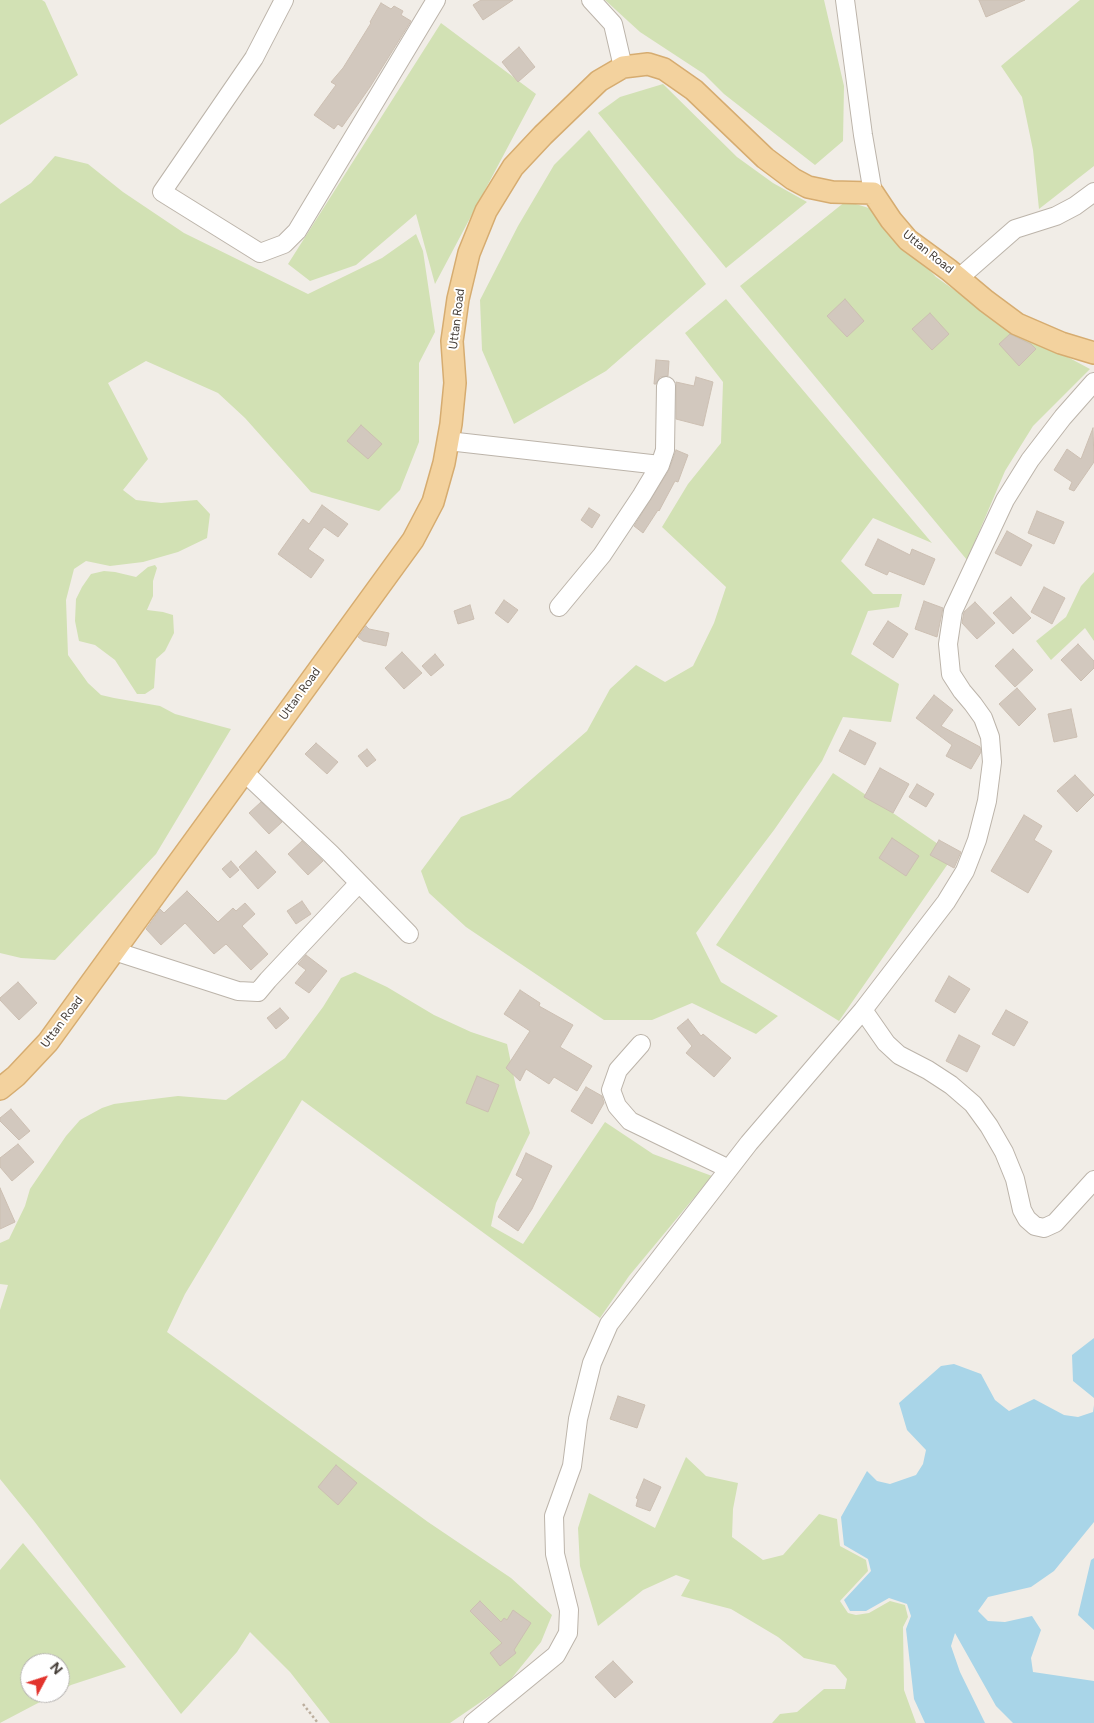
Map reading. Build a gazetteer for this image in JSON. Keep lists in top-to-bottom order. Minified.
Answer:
{"streets":{"main road":["Uttan Road"]},"north":"top right"}
